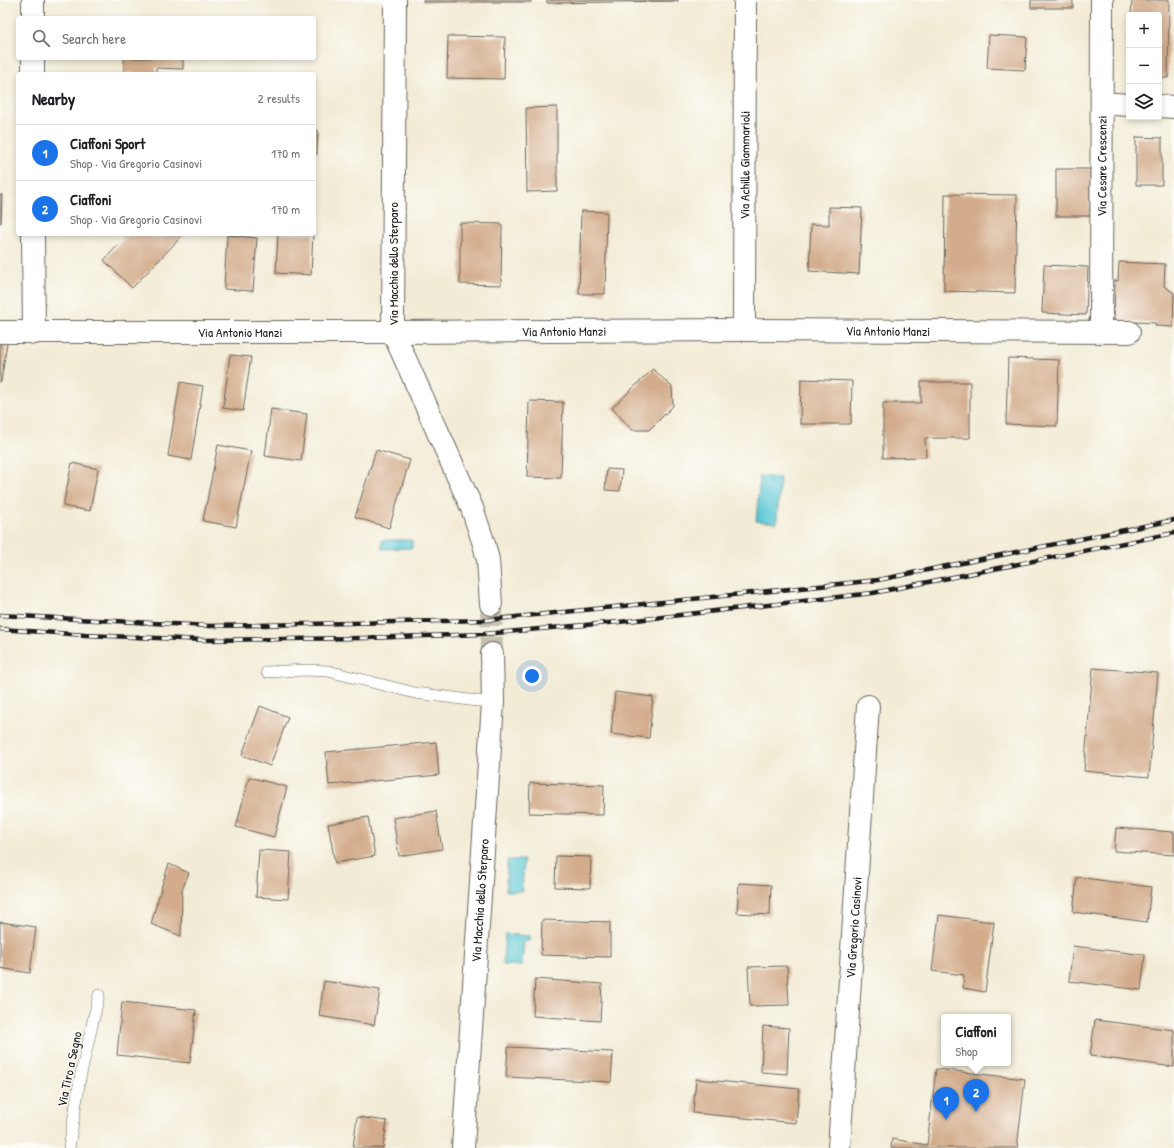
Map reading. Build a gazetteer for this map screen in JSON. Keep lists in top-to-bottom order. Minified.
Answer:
{"streets":{"street":["Via Achille Giammarioli","Via Cesare Crescenzi","Via Macchia dello Sterparo","Via Antonio Manzi","Via Gregorio Casinovi"],"lane":["Via Tiro a Segno"]},"crossings":[["Via Achille Giammarioli","Via Antonio Manzi"],["Via Cesare Crescenzi","Via Antonio Manzi"],["Via Macchia dello Sterparo","Via Antonio Manzi"]],"page":{"map_buttons":["+","−"],"search":"Search here","heading":["Nearby","2 results"],"list":[{"mark":"1","name":"Ciaffoni Sport","note":"Shop · Via Gregorio Casinovi","value":"170 m"},{"mark":"2","name":"Ciaffoni","note":"Shop · Via Gregorio Casinovi","value":"170 m"}],"popup":["Ciaffoni","Shop"],"pins":["2","1"]}}
